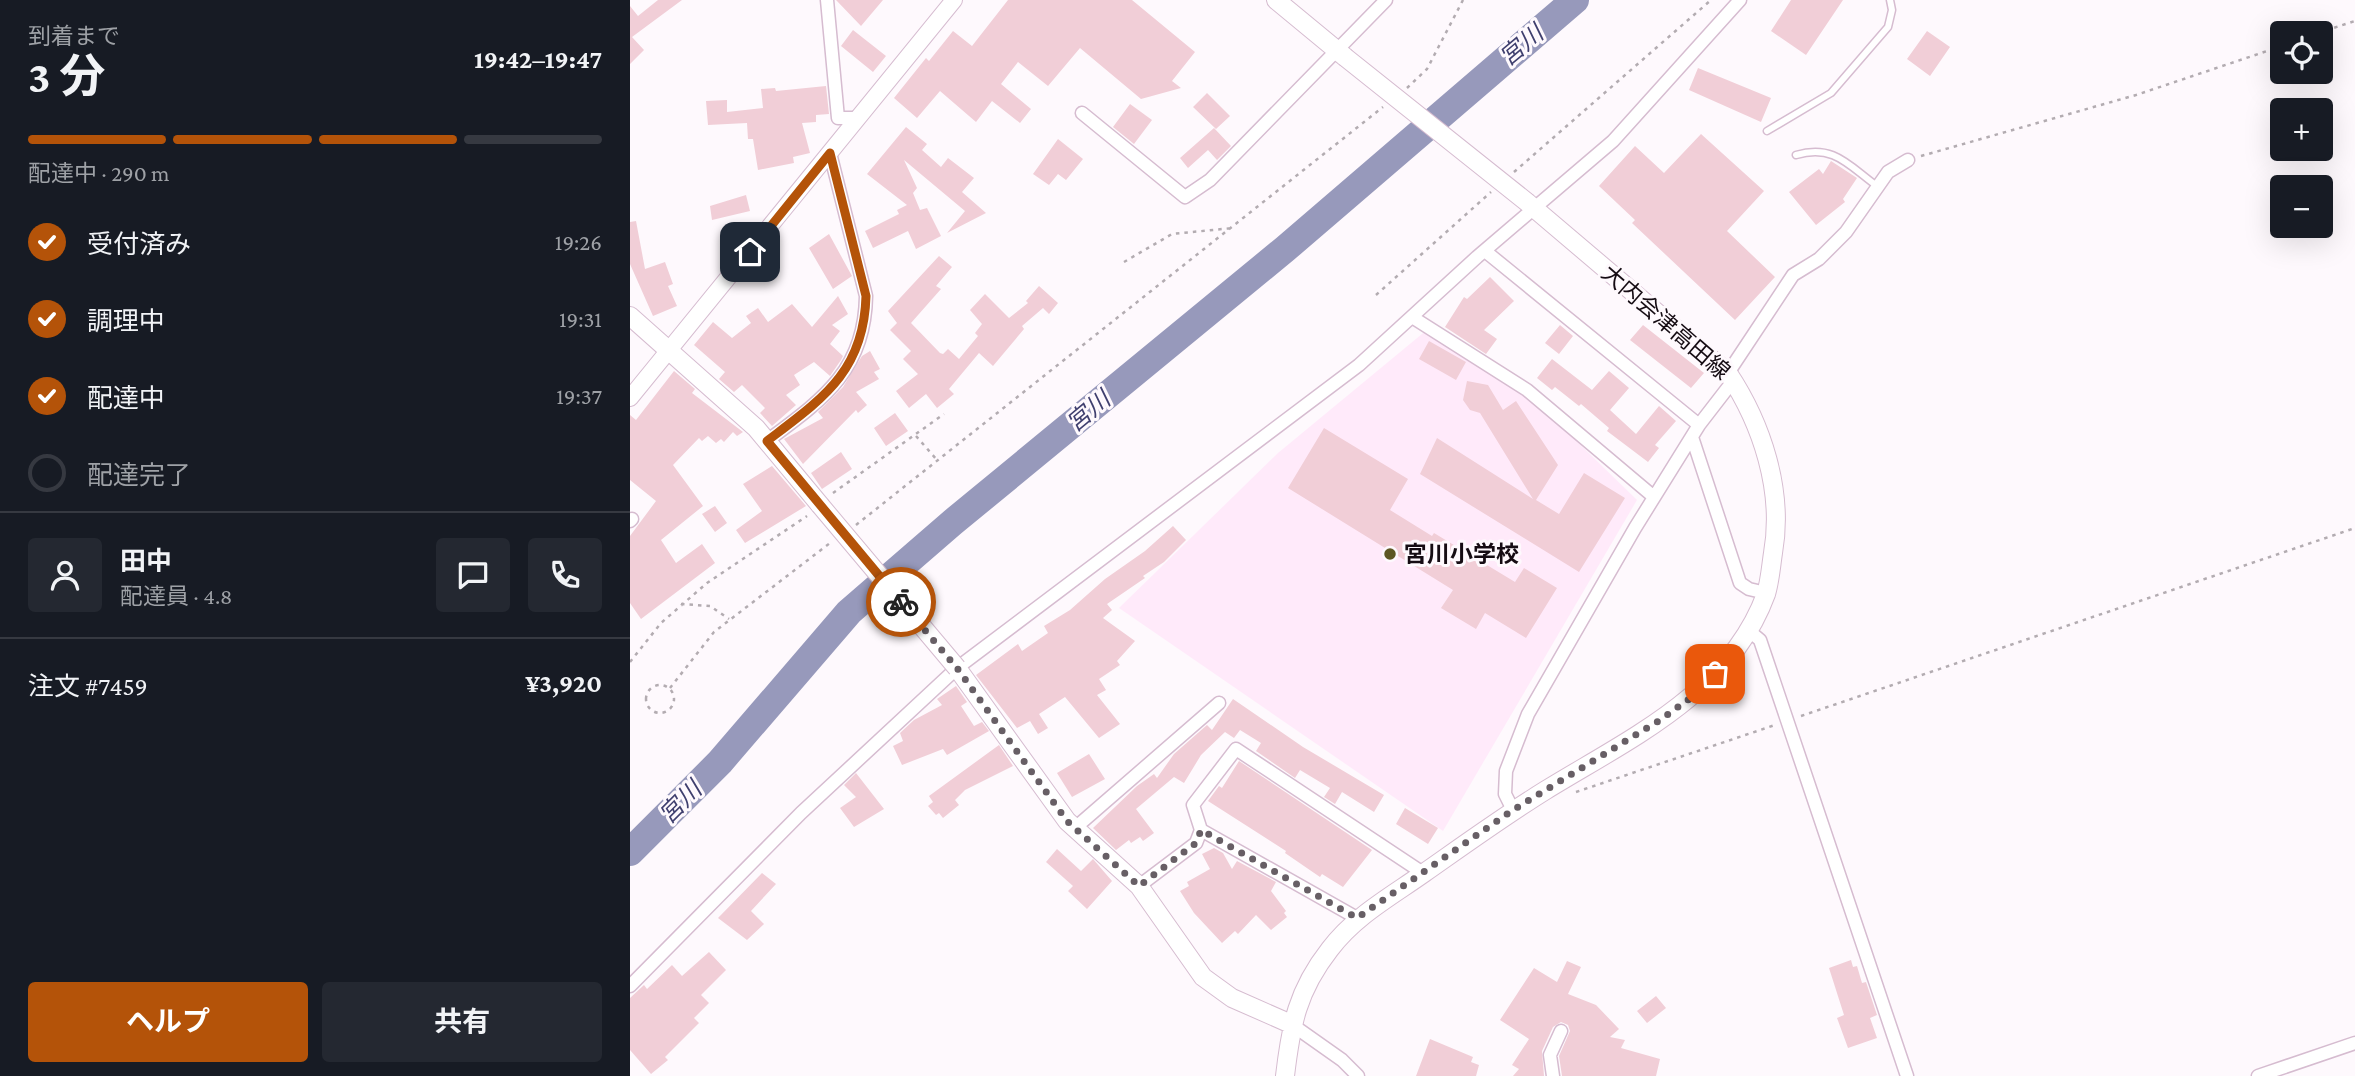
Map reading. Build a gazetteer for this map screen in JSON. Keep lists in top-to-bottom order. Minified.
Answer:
{"streets":{"main road":["大内会津高田線"]},"water":["宮川"],"places":["宮川小学校"],"page":{"heading":["3 分","到着まで","19:42–19:47"],"panel":["田中","配達員 · 4.8","注文 #7459","¥3,920"],"map_buttons":["+","−"],"bar":"配達中 · 290 m","list":[["受付済み","19:26"],["調理中","19:31"],["配達中","19:37"],"配達完了"],"buttons":["ヘルプ","共有"]}}
